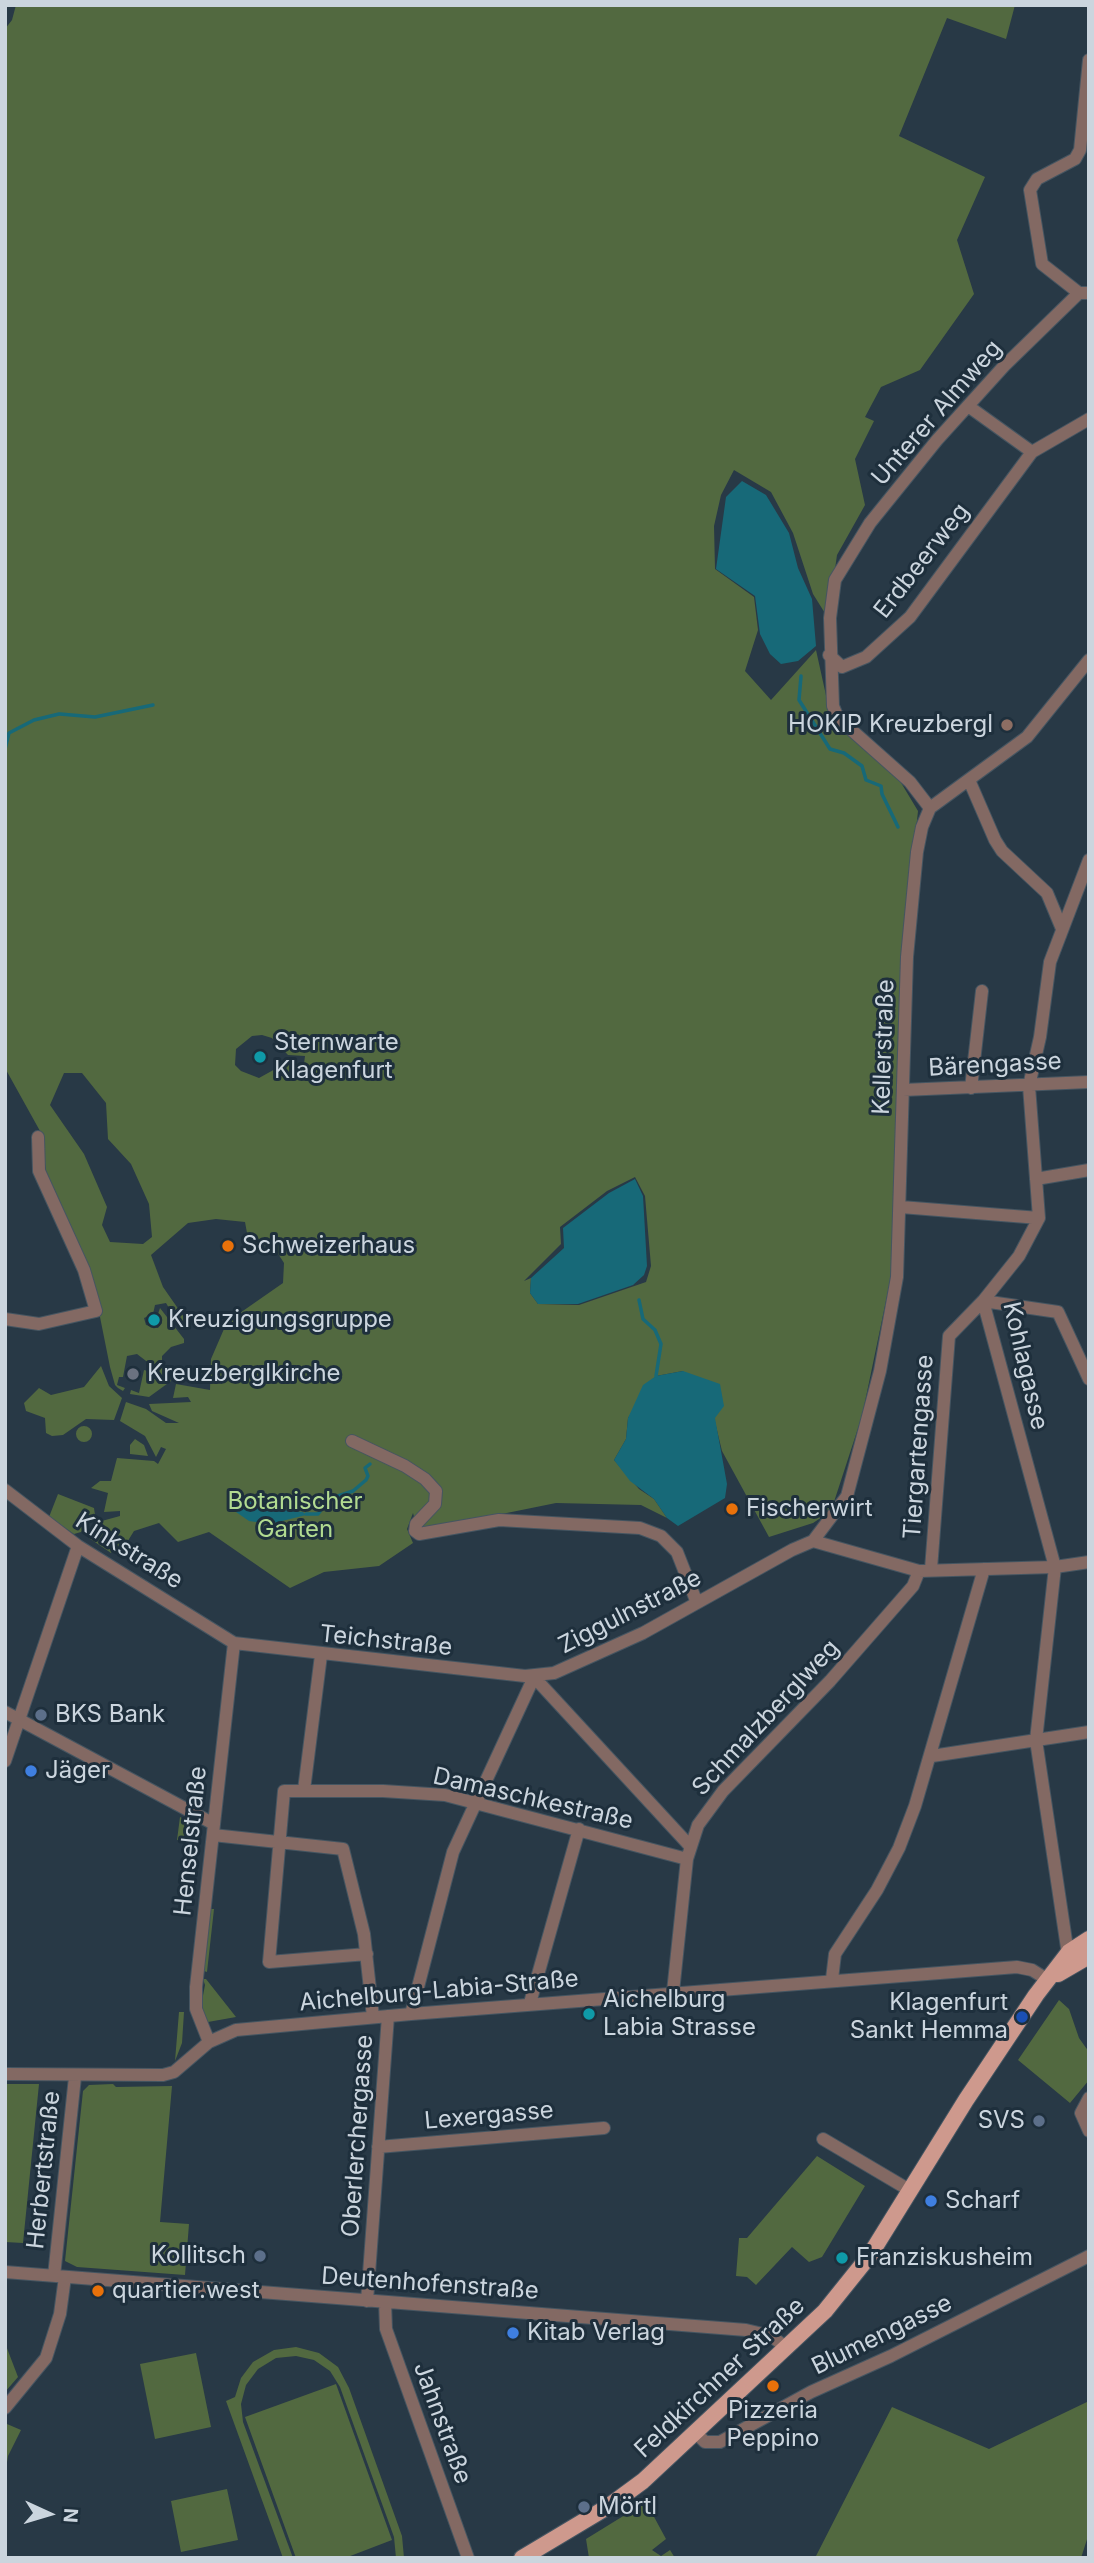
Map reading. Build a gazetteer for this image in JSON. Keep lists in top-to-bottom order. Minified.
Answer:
{"streets":{"main road":["Feldkirchner Straße"],"street":["Unterer Almweg","Erdbeerweg","Kellerstraße","Bärengasse","Kohlagasse","Tiergartengasse","Kinkstraße","Ziggulnstraße","Teichstraße","Schmalzberglweg","Damaschkestraße","Henselstraße","Aichelburg-Labia-Straße","Lexergasse","Oberlerchergasse","Herbertstraße","Deutenhofenstraße","Blumengasse","Jahnstraße"]},"crossings":[["Unterer Almweg","Erdbeerweg"],["Kellerstraße","Bärengasse"],["Kellerstraße","Ziggulnstraße"],["Kohlagasse","Tiergartengasse"],["Tiergartengasse","Schmalzberglweg"],["Kinkstraße","Teichstraße"],["Kinkstraße","Henselstraße"],["Ziggulnstraße","Teichstraße"],["Ziggulnstraße","Damaschkestraße"],["Ziggulnstraße","Aichelburg-Labia-Straße"],["Teichstraße","Henselstraße"],["Schmalzberglweg","Damaschkestraße"],["Schmalzberglweg","Aichelburg-Labia-Straße"],["Henselstraße","Aichelburg-Labia-Straße"],["Aichelburg-Labia-Straße","Oberlerchergasse"],["Aichelburg-Labia-Straße","Feldkirchner Straße"],["Lexergasse","Oberlerchergasse"],["Oberlerchergasse","Deutenhofenstraße"],["Herbertstraße","Deutenhofenstraße"],["Deutenhofenstraße","Feldkirchner Straße"],["Deutenhofenstraße","Jahnstraße"],["Blumengasse","Feldkirchner Straße"]],"parks":["Botanischer Garten"],"places":["HOKIP Kreuzbergl","Sternwarte Klagenfurt","Schweizerhaus","Kreuzigungsgruppe","Kreuzberglkirche","Fischerwirt","BKS Bank","Jäger","Aichelburg Labia Strasse","Klagenfurt Sankt Hemma","SVS","Scharf","Kollitsch","Franziskusheim","quartier.west","Kitab Verlag","Pizzeria Peppino","Mörtl"],"north":"right"}
